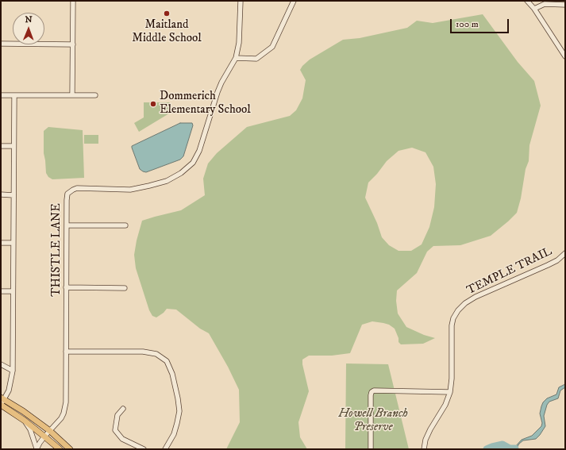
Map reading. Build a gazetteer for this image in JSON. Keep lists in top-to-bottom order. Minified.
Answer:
{"streets":{"street":["THISTLE LANE","TEMPLE TRAIL"]},"parks":["Howell Branch Preserve"],"places":["Maitland Middle School","Dommerich Elementary School"],"scale_bar":"100 m","north":"top"}
